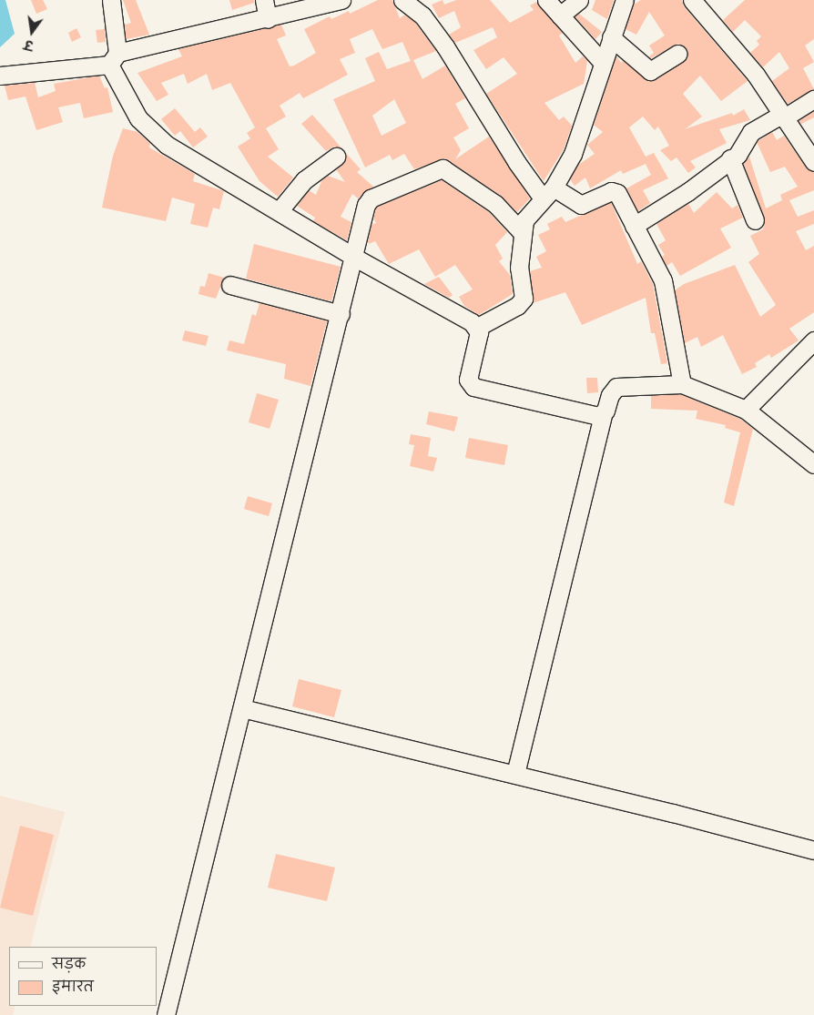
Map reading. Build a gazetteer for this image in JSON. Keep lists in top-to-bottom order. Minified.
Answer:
{"legend":["सड़क","इमारत"],"north":"bottom"}
